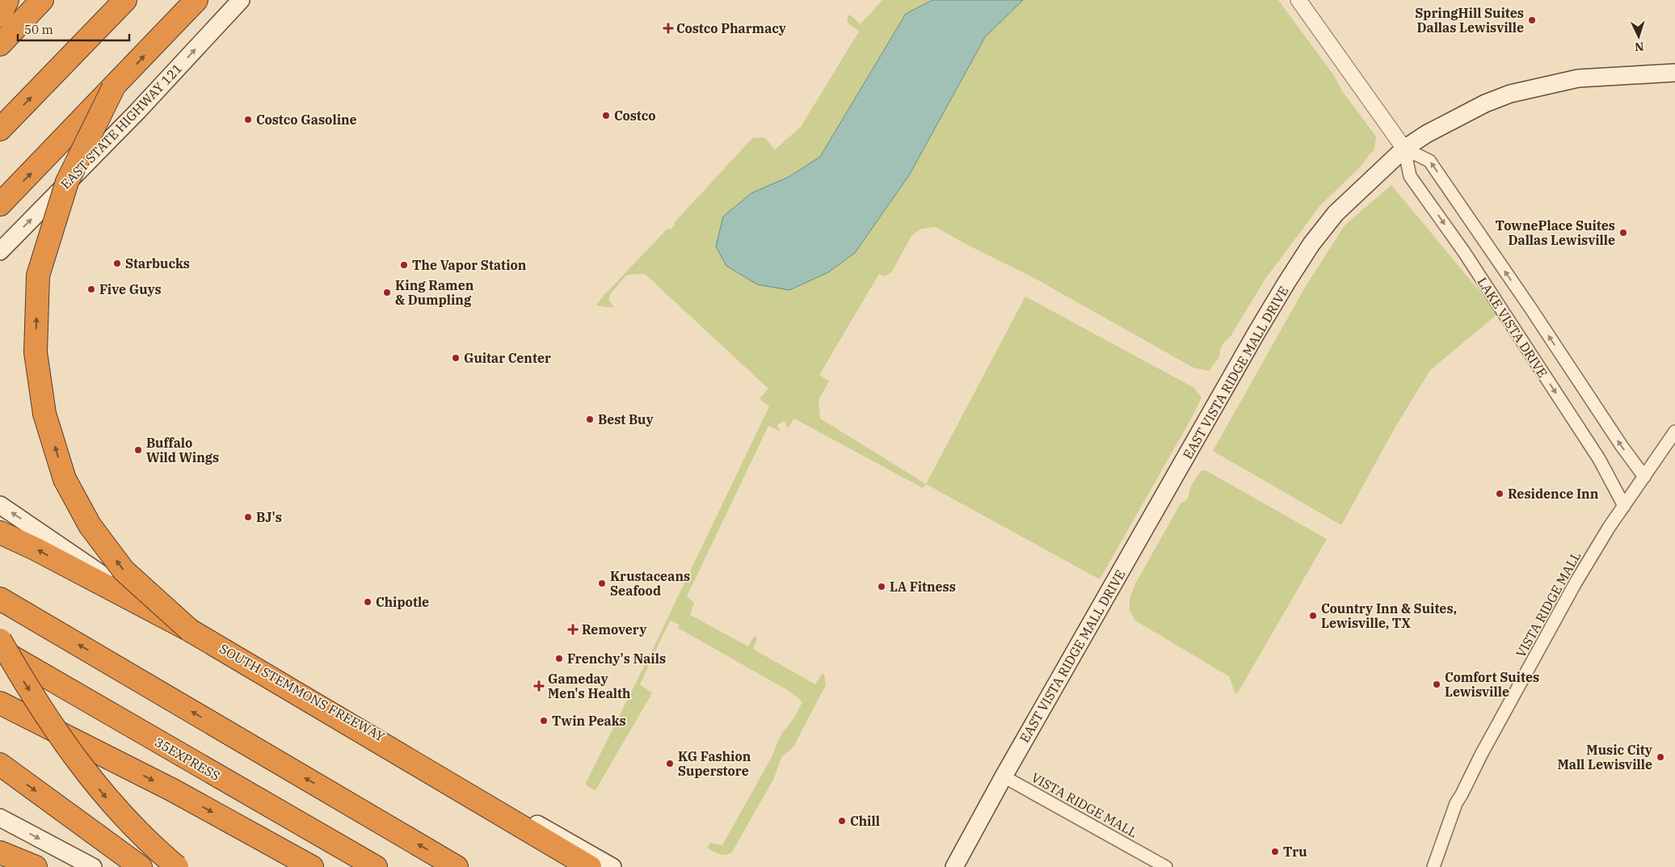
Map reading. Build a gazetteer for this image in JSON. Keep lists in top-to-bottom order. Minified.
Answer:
{"streets":{"highway":["35EXPRESS"],"main road":["EAST STATE HIGHWAY 121","EAST VISTA RIDGE MALL DRIVE","SOUTH STEMMONS FREEWAY"],"street":["LAKE VISTA DRIVE","VISTA RIDGE MALL"]},"crossings":[["LAKE VISTA DRIVE","EAST VISTA RIDGE MALL DRIVE"],["LAKE VISTA DRIVE","VISTA RIDGE MALL"],["EAST VISTA RIDGE MALL DRIVE","VISTA RIDGE MALL"]],"one_way":["EAST STATE HIGHWAY 121","SOUTH STEMMONS FREEWAY"],"places":{"other":["SpringHill Suites Dallas Lewisville","Costco","Costco Gasoline","TownePlace Suites Dallas Lewisville","Starbucks","The Vapor Station","Five Guys","King Ramen & Dumpling","Guitar Center","Best Buy","Buffalo Wild Wings","Residence Inn","BJ's","Krustaceans Seafood","LA Fitness","Chipotle","Country Inn & Suites, Lewisville, TX","Frenchy's Nails","Comfort Suites Lewisville","Twin Peaks","Music City Mall Lewisville","KG Fashion Superstore","Chill","Tru"],"health":["Costco Pharmacy","Removery","Gameday Men's Health"]},"scale_bar":"50 m","north":"bottom"}
